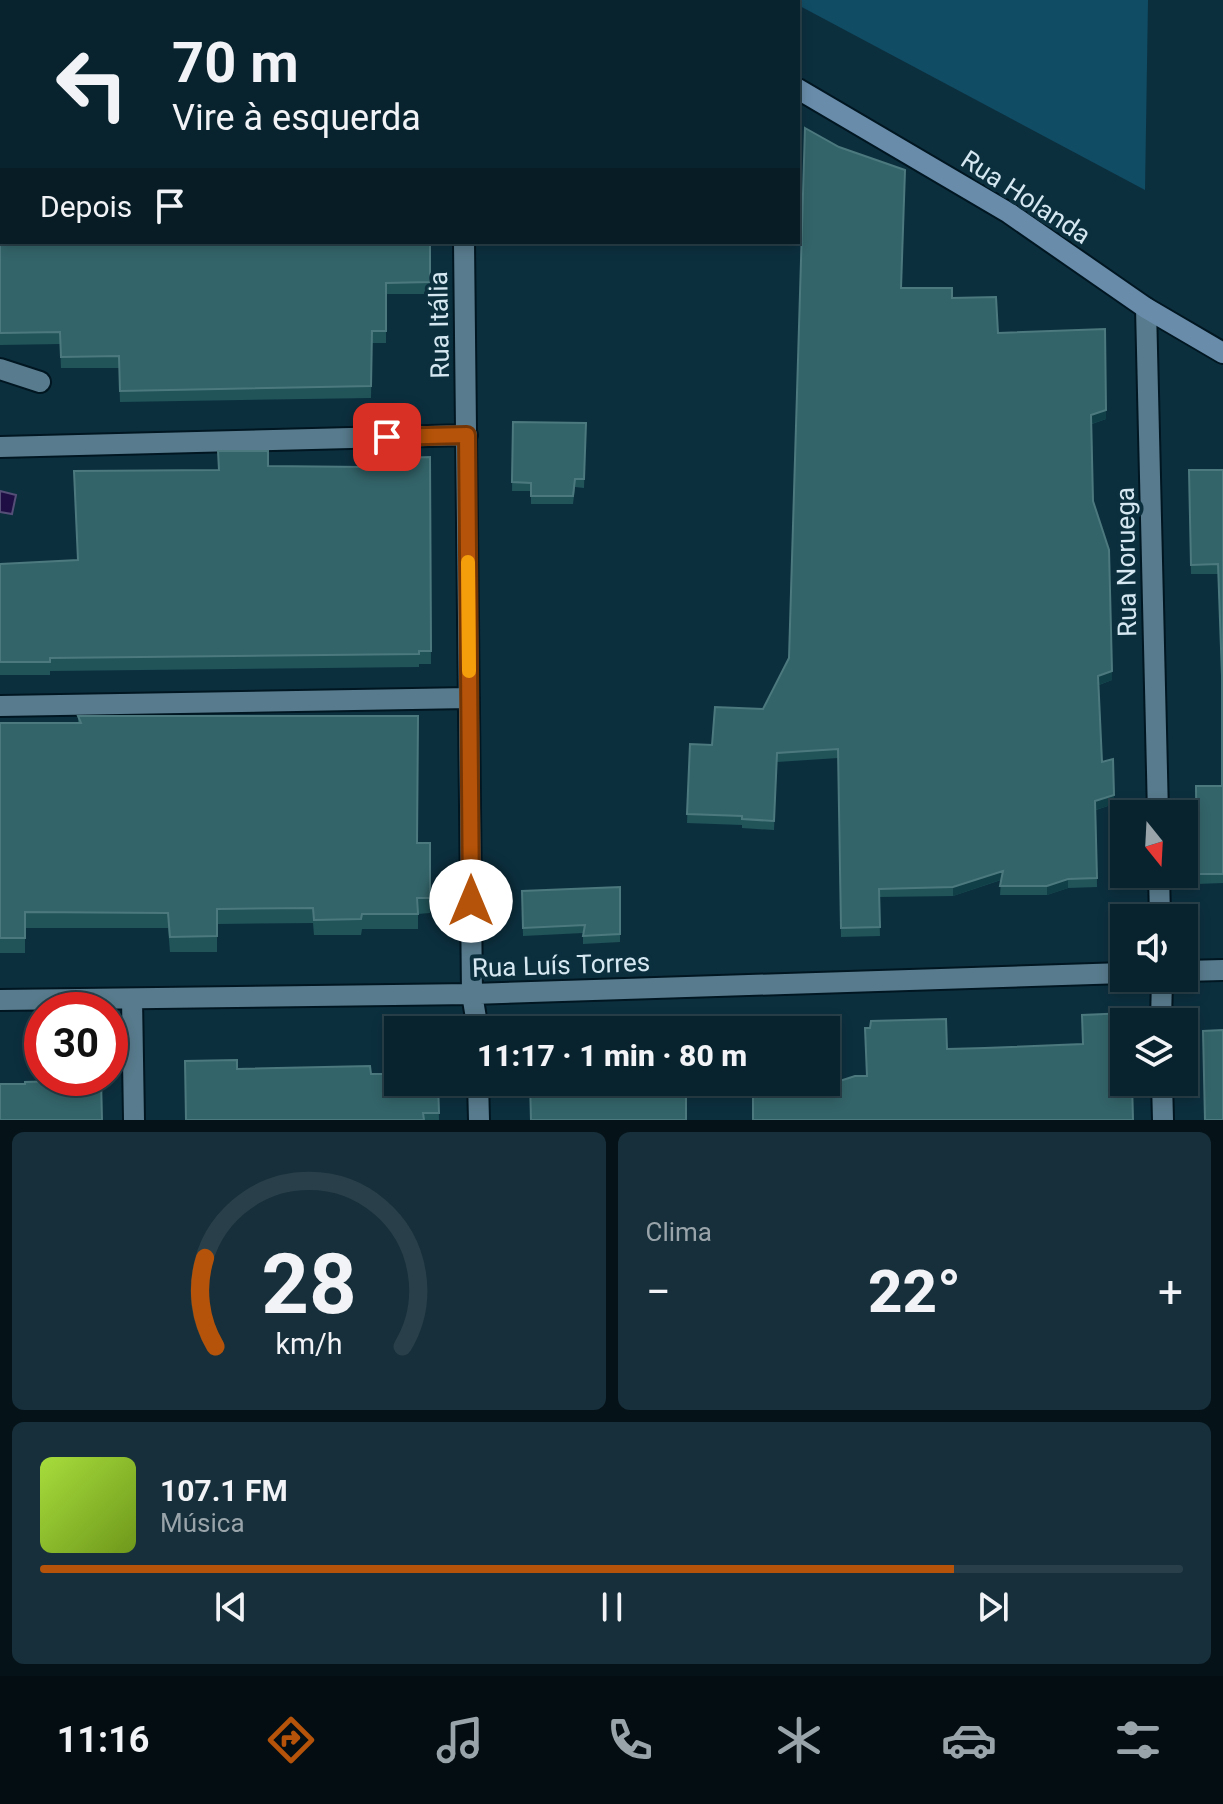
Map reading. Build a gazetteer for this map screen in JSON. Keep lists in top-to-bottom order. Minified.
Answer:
{"streets":{"street":["Rua Holanda","Rua Itália","Rua Noruega","Rua Luís Torres"]},"crossings":[["Rua Holanda","Rua Noruega"],["Rua Itália","Rua Luís Torres"]],"north":"bottom","page":{"turn":["70 m","Vire à esquerda"],"then":"Depois","limit":"30","trip":"11:17 · 1 min · 80 m","tile":"Clima","heat":["−","22°","+"],"song":["107.1 FM","Música"],"tabs":"11:16","gauge":["28","km/h"]}}
